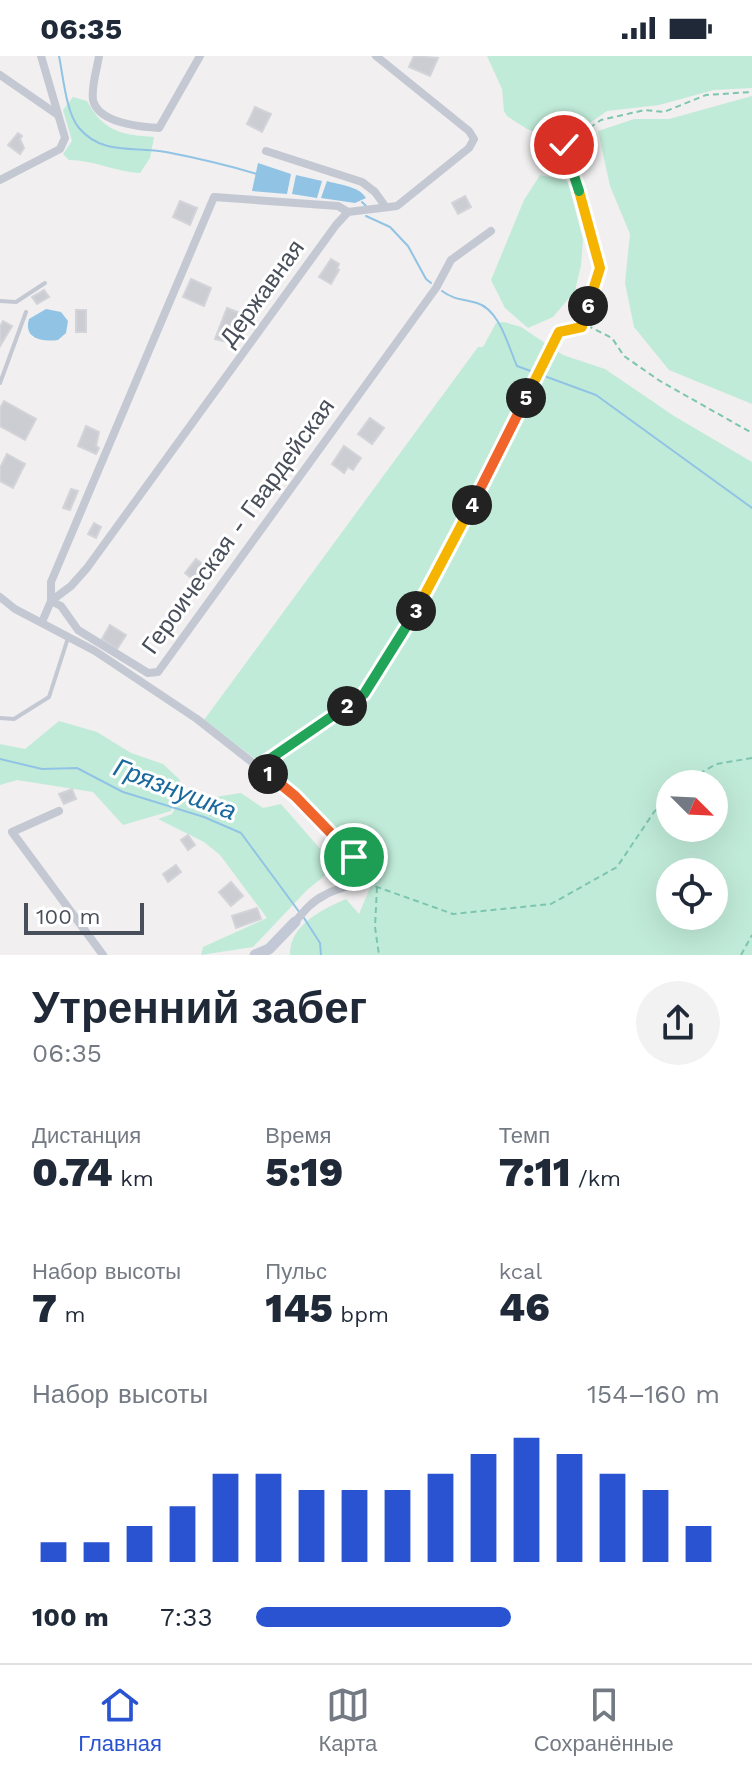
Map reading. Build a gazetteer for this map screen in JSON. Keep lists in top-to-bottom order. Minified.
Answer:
{"streets":{"street":["Державная","Героическая - Гвардейская"]},"crossings":[["Державная","Героическая - Гвардейская"]],"water":["Грязнушка"],"scale_bar":"100 m","north":"bottom right","page":{"status":"06:35","pins":["6","5","4","3","2","1"],"scale":"100 m","heading":["Утренний забег","06:35"],"stats":[["Дистанция","0.74 km"],["Время","5:19"],["Темп","7:11 /km"],["Набор высоты","7 m"],["Пульс","145 bpm"],["kcal","46"]],"chart":["Набор высоты","154–160 m"],"list":[{"name":"100 m","note":"7:33"}],"tabs":["Главная","Карта","Сохранённые"]}}
